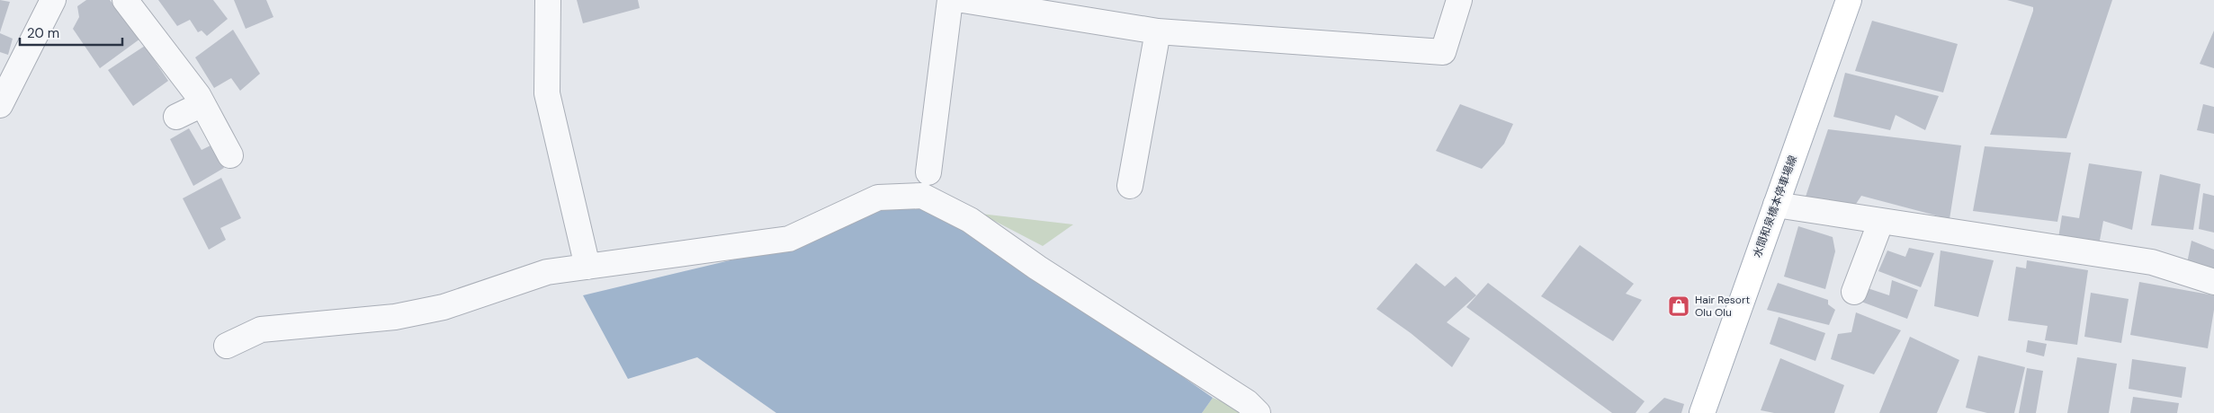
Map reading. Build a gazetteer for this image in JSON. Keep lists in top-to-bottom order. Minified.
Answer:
{"streets":{"main road":["水間和泉橋本停車場線"]},"places":{"shop":["Hair Resort Olu Olu"]},"scale_bar":"20 m"}
